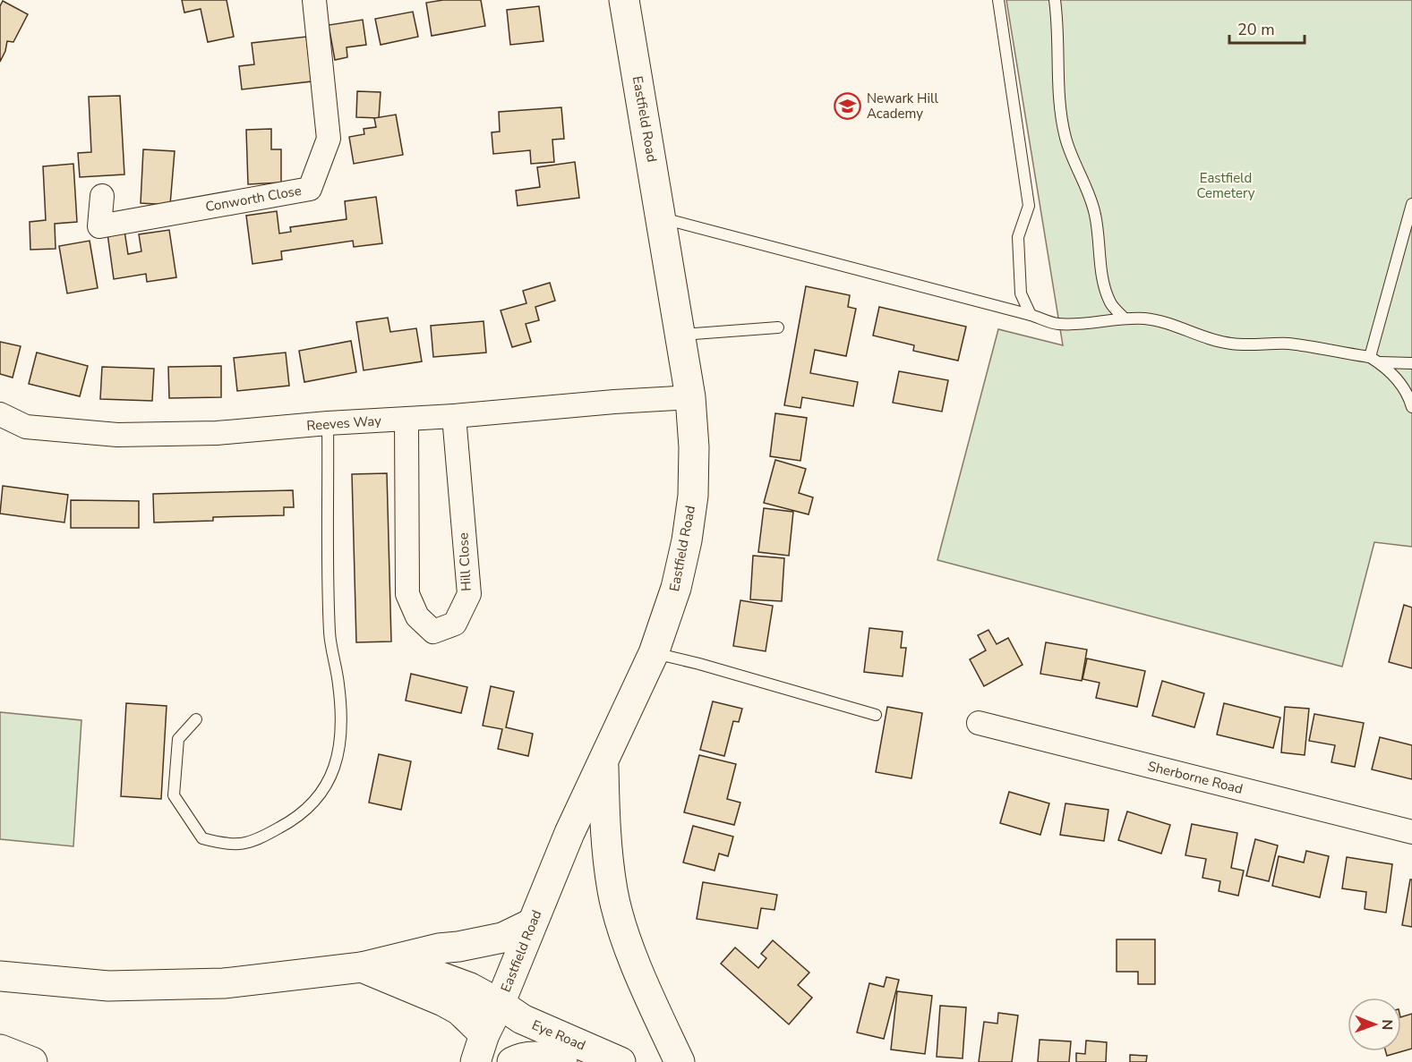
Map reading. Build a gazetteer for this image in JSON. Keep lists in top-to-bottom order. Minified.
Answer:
{"streets":{"main road":["Eastfield Road","Eye Road"],"street":["Conworth Close","Reeves Way","Hill Close","Sherborne Road"]},"crossings":[["Eastfield Road","Reeves Way"],["Eastfield Road","Eye Road"],["Reeves Way","Hill Close"]],"parks":["Eastfield Cemetery"],"places":{"school or university":["Newark Hill Academy"]},"scale_bar":"20 m","north":"right"}
